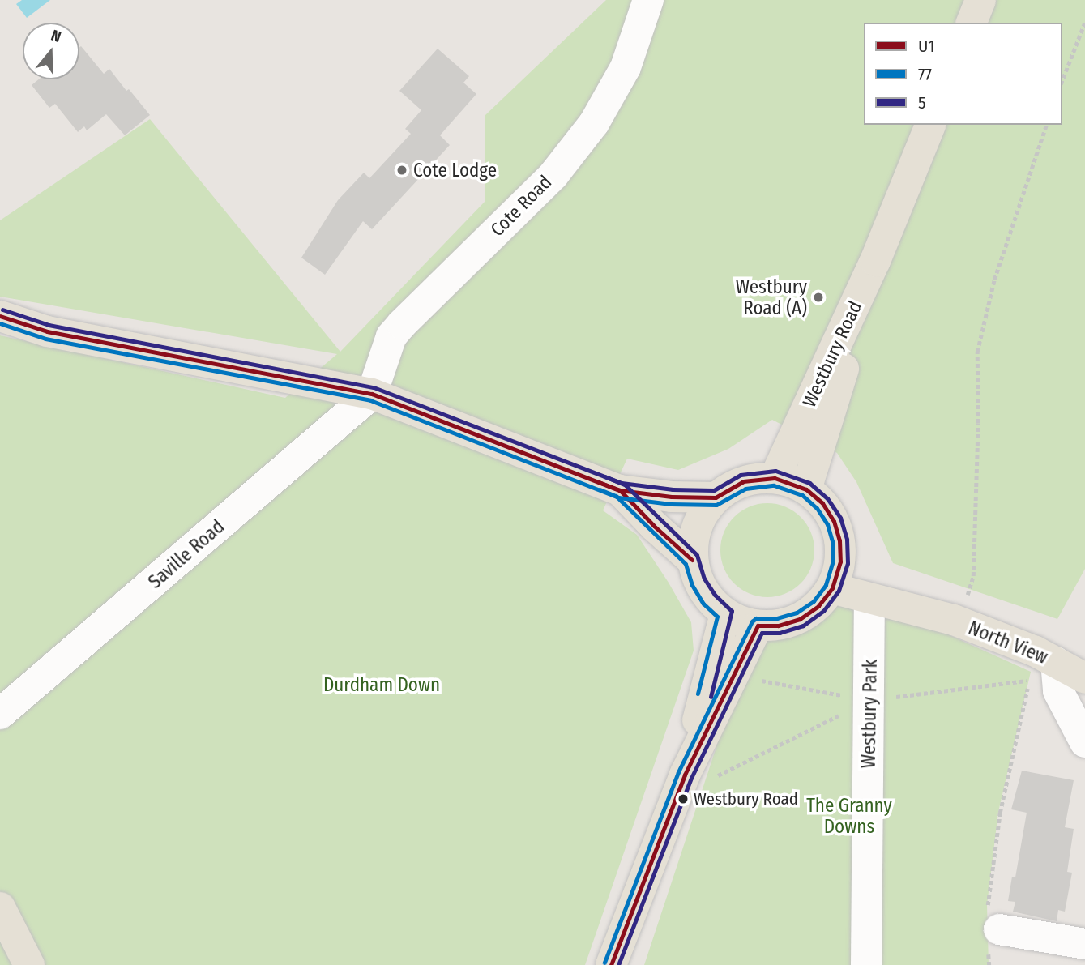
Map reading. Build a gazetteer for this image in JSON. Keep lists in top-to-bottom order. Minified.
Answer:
{"streets":{"main road":["Westbury Road","North View"],"street":["Cote Road","Saville Road","Westbury Park"]},"crossings":[["Cote Road","Saville Road"],["Westbury Road","North View"],["North View","Westbury Park"]],"parks":["Durdham Down","The Granny Downs"],"places":["Cote Lodge","Westbury Road (A)","Westbury Road"],"lines":["transit line 5","transit line U1","transit line 77"],"legend":["U1","77","5"],"north":"top"}
